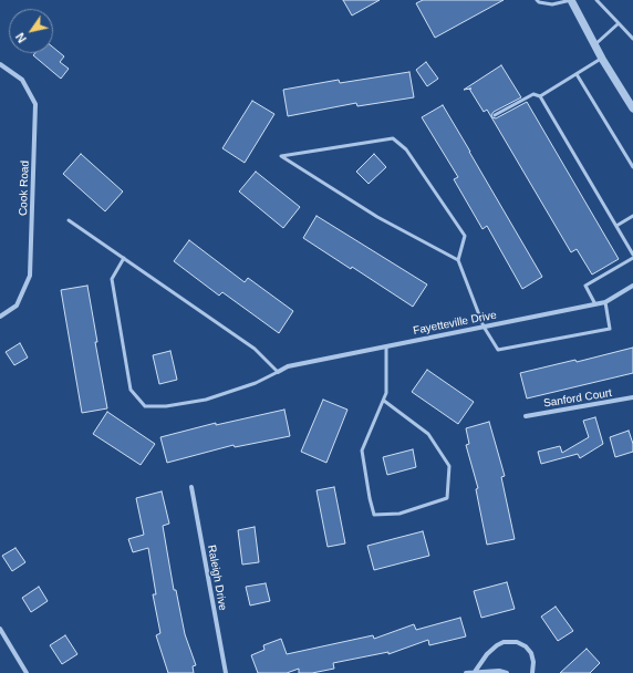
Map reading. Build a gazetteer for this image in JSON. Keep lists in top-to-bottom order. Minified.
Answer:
{"streets":{"street":["Cook Road","Fayetteville Drive","Sanford Court","Raleigh Drive"]},"north":"bottom left"}
